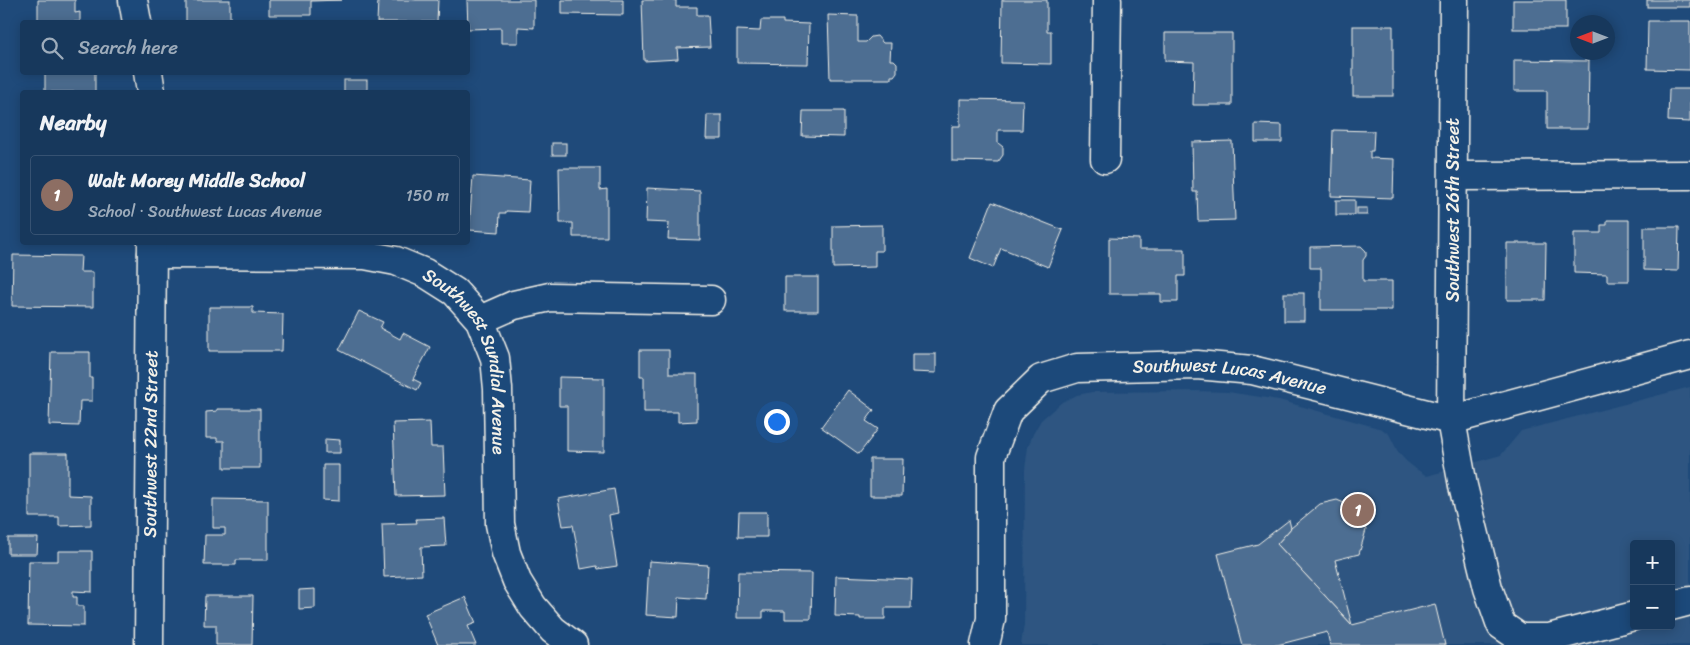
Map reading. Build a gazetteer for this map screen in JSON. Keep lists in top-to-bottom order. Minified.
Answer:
{"streets":{"street":["Southwest 26th Street","Southwest Sundial Avenue","Southwest Lucas Avenue","Southwest 22nd Street"]},"crossings":[["Southwest 26th Street","Southwest Lucas Avenue"],["Southwest Sundial Avenue","Southwest 22nd Street"]],"north":"left","page":{"search":"Search here","heading":"Nearby","list":[{"mark":"1","name":"Walt Morey Middle School","note":"School · Southwest Lucas Avenue","value":"150 m"}],"pins":"1","map_buttons":["+","−"]}}
